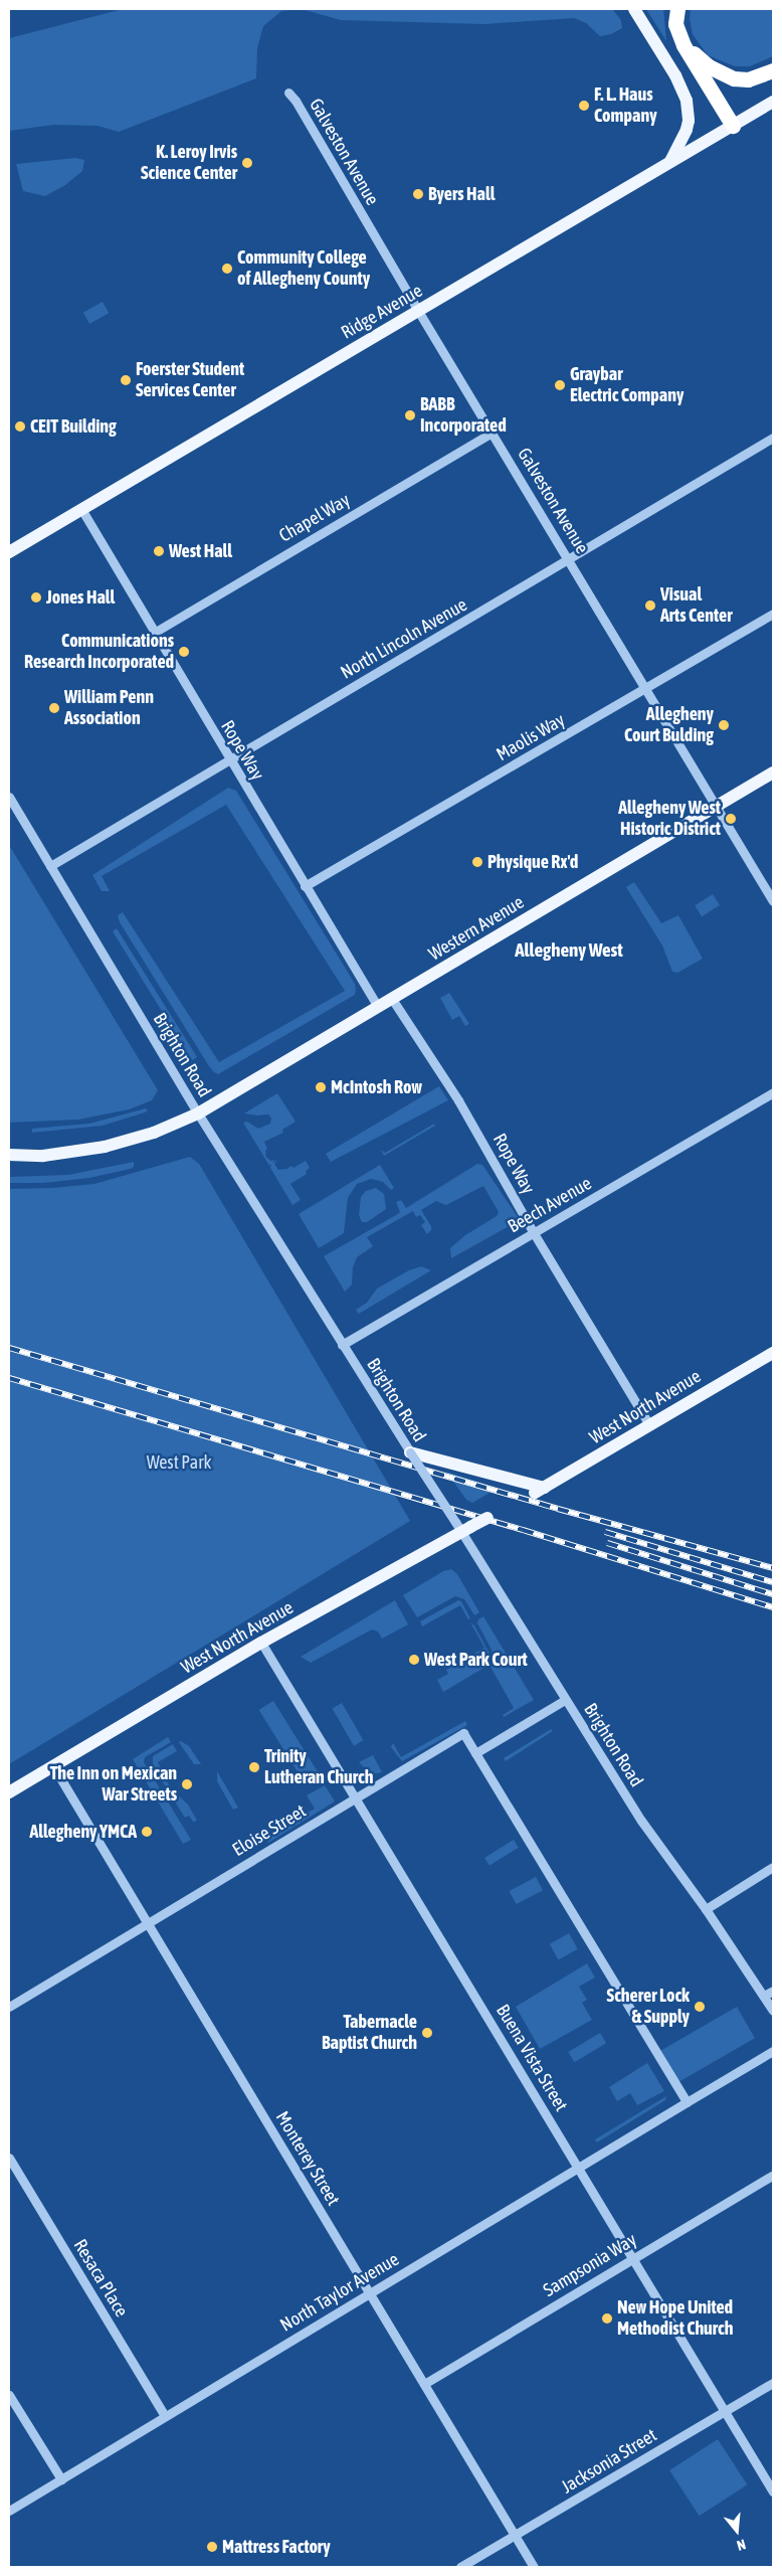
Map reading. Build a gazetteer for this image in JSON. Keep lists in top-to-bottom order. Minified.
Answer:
{"streets":{"main road":["Ridge Avenue","Western Avenue","West North Avenue"],"street":["Galveston Avenue","Chapel Way","North Lincoln Avenue","Maolis Way","Rope Way","Brighton Road","Beech Avenue","Eloise Street","Buena Vista Street","Monterey Street","Sampsonia Way","Resaca Place","North Taylor Avenue","Jacksonia Street"]},"crossings":[["Galveston Avenue","Ridge Avenue"],["Galveston Avenue","Chapel Way"],["Galveston Avenue","North Lincoln Avenue"],["Galveston Avenue","Maolis Way"],["Galveston Avenue","Western Avenue"],["Ridge Avenue","Rope Way"],["Chapel Way","Rope Way"],["North Lincoln Avenue","Rope Way"],["North Lincoln Avenue","Brighton Road"],["Maolis Way","Rope Way"],["Rope Way","Western Avenue"],["Rope Way","Beech Avenue"],["Rope Way","West North Avenue"],["Western Avenue","Brighton Road"],["Brighton Road","Beech Avenue"],["Brighton Road","West North Avenue"],["West North Avenue","Buena Vista Street"],["West North Avenue","Monterey Street"],["Eloise Street","Buena Vista Street"],["Eloise Street","Monterey Street"],["Buena Vista Street","Sampsonia Way"],["Buena Vista Street","North Taylor Avenue"],["Buena Vista Street","Jacksonia Street"],["Monterey Street","Sampsonia Way"],["Monterey Street","North Taylor Avenue"],["Monterey Street","Jacksonia Street"],["Resaca Place","North Taylor Avenue"]],"districts":["Allegheny West"],"parks":["West Park"],"places":["F. L. Haus Company","K. Leroy Irvis Science Center","Byers Hall","Community College of Allegheny County","Foerster Student Services Center","Graybar Electric Company","BABB Incorporated","CEIT Building","West Hall","Jones Hall","Visual Arts Center","Communications Research Incorporated","William Penn Association","Allegheny Court Bulding","Allegheny West Historic District","Physique Rx'd","McIntosh Row","West Park Court","Trinity Lutheran Church","The Inn on Mexican War Streets","Allegheny YMCA","Scherer Lock & Supply","Tabernacle Baptist Church","New Hope United Methodist Church","Mattress Factory"],"north":"bottom"}
